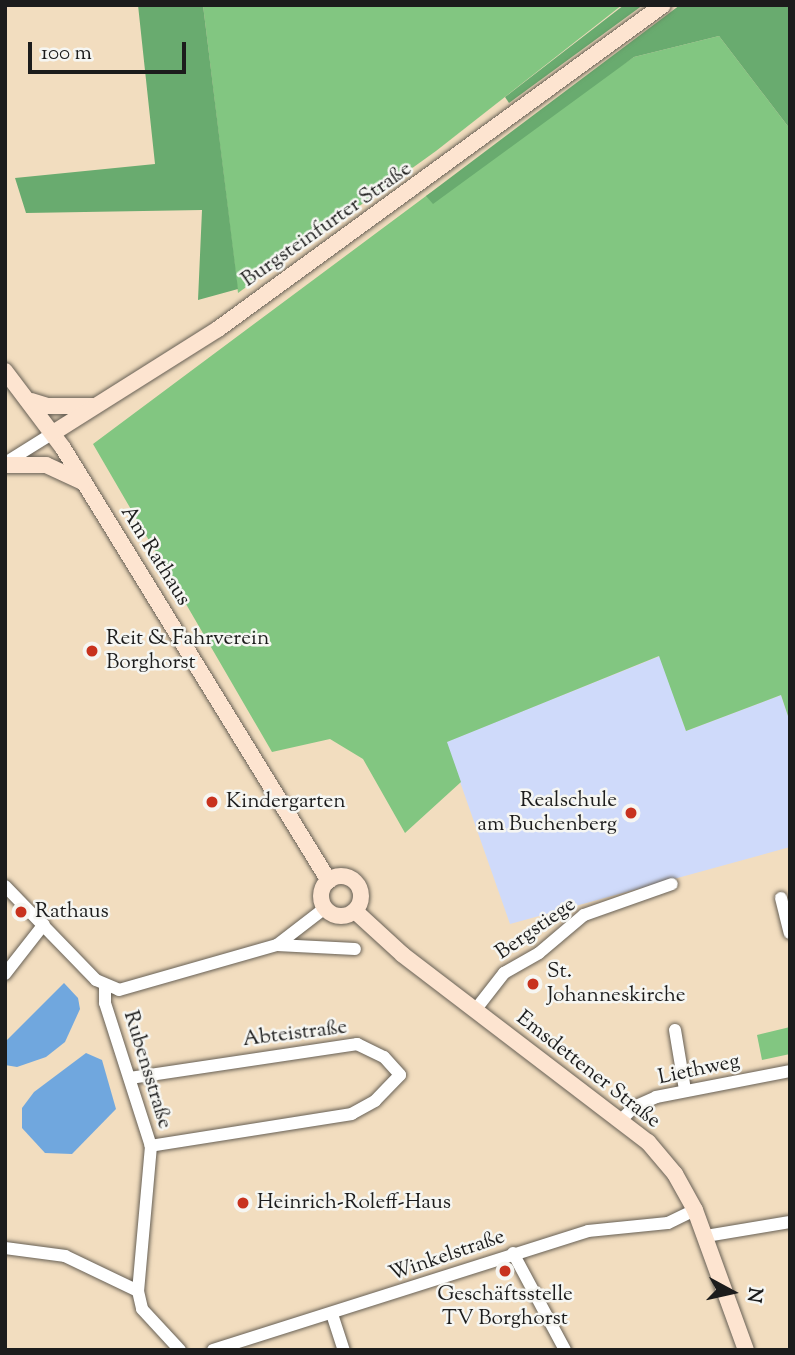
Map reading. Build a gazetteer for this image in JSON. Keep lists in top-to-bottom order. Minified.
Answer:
{"streets":{"main road":["Burgsteinfurter Straße","Am Rathaus","Emsdettener Straße"],"street":["Bergstiege","Abteistraße","Rubensstraße","Liethweg","Winkelstraße"]},"crossings":[["Burgsteinfurter Straße","Am Rathaus"],["Am Rathaus","Emsdettener Straße"],["Bergstiege","Emsdettener Straße"],["Abteistraße","Rubensstraße"],["Emsdettener Straße","Liethweg"],["Emsdettener Straße","Winkelstraße"]],"places":["Reit & Fahrverein Borghorst","Kindergarten","Realschule am Buchenberg","Rathaus","St. Johanneskirche","Heinrich-Roleff-Haus","Geschäftsstelle TV Borghorst"],"scale_bar":"100 m","north":"right"}
